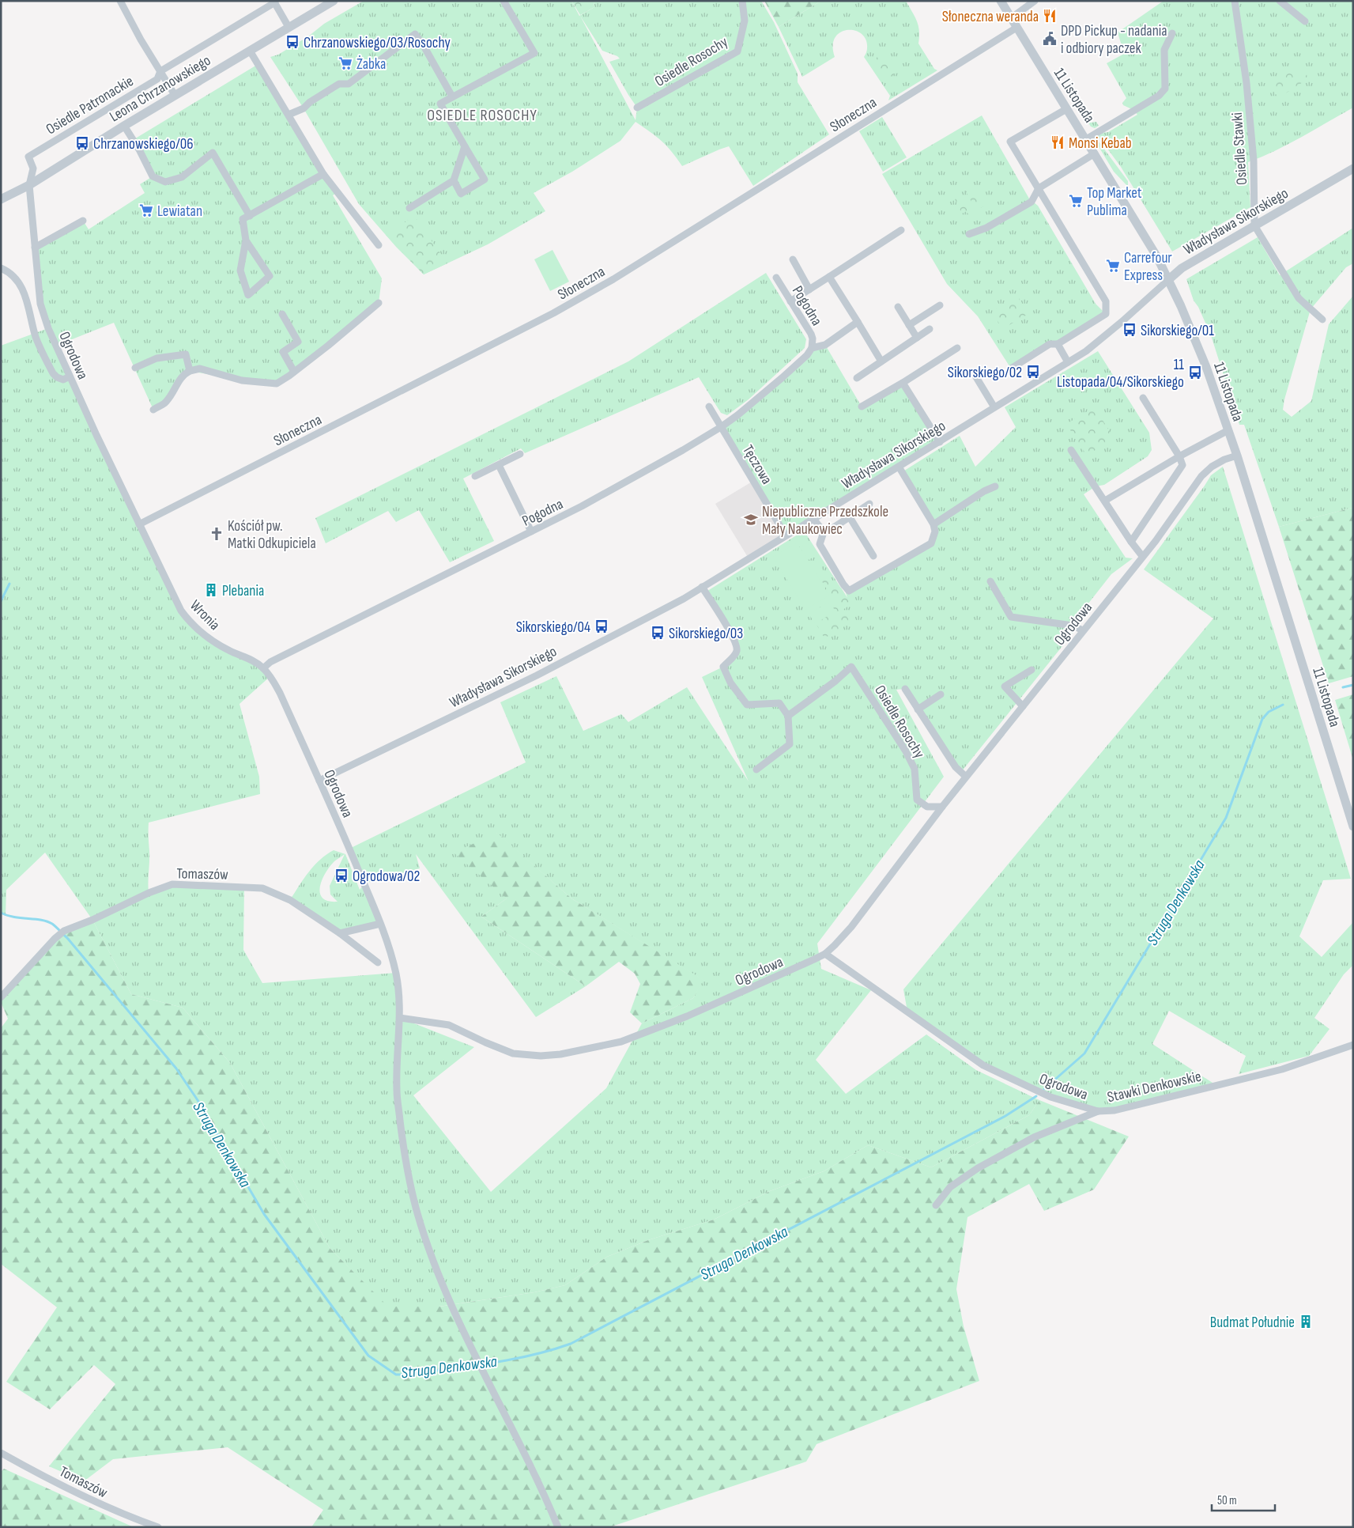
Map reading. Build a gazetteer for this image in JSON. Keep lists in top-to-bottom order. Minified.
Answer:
{"streets":{"street":["Osiedle Rosochy","Leona Chrzanowskiego","11 Listopada","Osiedle Patronackie","Słoneczna","Osiedle Stawki","Władysława Sikorskiego","Pogodna","Ogrodowa","Tęczowa","Wronia","Tomaszów","Stawki Denkowskie"]},"crossings":[["Osiedle Rosochy","Ogrodowa"],["Leona Chrzanowskiego","Osiedle Patronackie"],["Leona Chrzanowskiego","Ogrodowa"],["11 Listopada","Słoneczna"],["11 Listopada","Władysława Sikorskiego"],["11 Listopada","Ogrodowa"],["Osiedle Patronackie","Ogrodowa"],["Słoneczna","Ogrodowa"],["Słoneczna","Wronia"],["Osiedle Stawki","Władysława Sikorskiego"],["Władysława Sikorskiego","Ogrodowa"],["Władysława Sikorskiego","Tęczowa"],["Pogodna","Tęczowa"],["Pogodna","Wronia"],["Ogrodowa","Wronia"],["Ogrodowa","Stawki Denkowskie"]],"districts":["OSIEDLE ROSOCHY"],"water":["Struga Denkowska"],"places":{"restaurant":["Słoneczna weranda","Monsi Kebab"],"public building":["DPD Pickup - nadania i odbiory paczek"],"bus stop":["Chrzanowskiego/03/Rosochy","Chrzanowskiego/06","Sikorskiego/01","Sikorskiego/02","11 Listopada/04/Sikorskiego","Sikorskiego/04","Sikorskiego/03","Ogrodowa/02"],"supermarket":["Żabka","Top Market Publima","Lewiatan","Carrefour Express"],"school or university":["Niepubliczne Przedszkole Mały Naukowiec"],"church":["Kościół pw. Matki Odkupiciela"],"building":["Plebania","Budmat Południe"]},"scale_bar":"50 m"}
